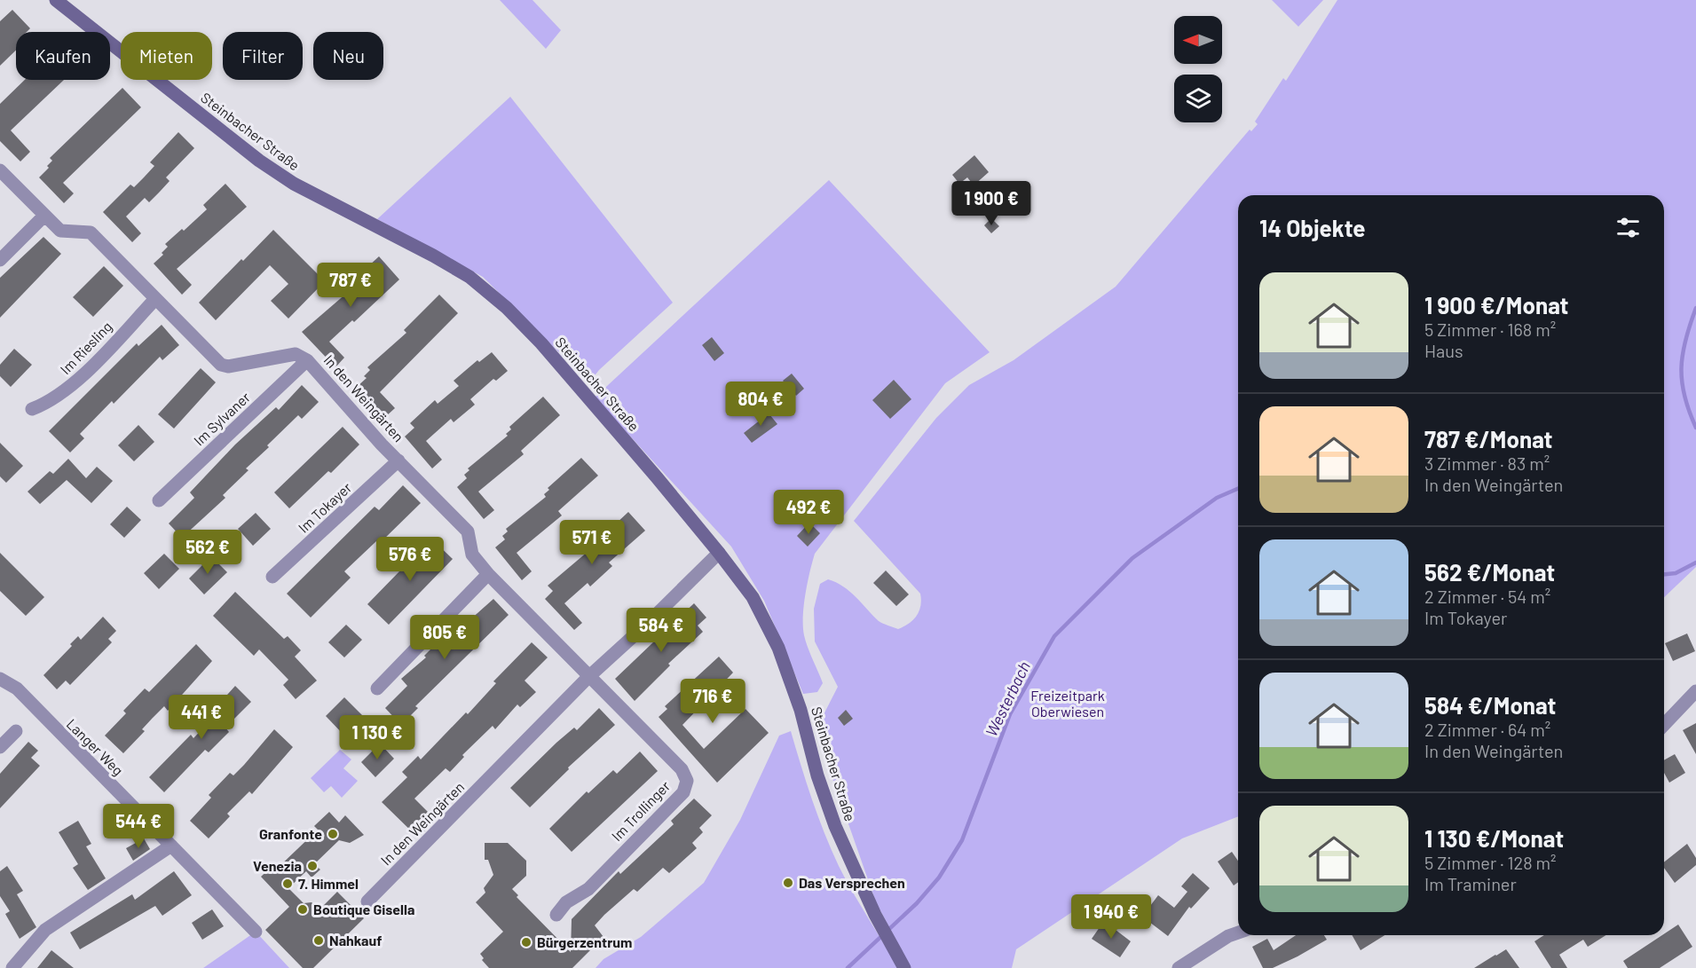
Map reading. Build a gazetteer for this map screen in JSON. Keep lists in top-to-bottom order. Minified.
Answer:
{"streets":{"main road":["Steinbacher Straße"],"street":["Im Riesling","In den Weingärten","Im Sylvaner","Im Tokayer","Langer Weg","Im Trollinger"]},"crossings":[["Steinbacher Straße","In den Weingärten"],["Im Riesling","In den Weingärten"],["In den Weingärten","Im Sylvaner"],["In den Weingärten","Im Tokayer"],["In den Weingärten","Im Trollinger"]],"water":["Westerbach"],"parks":["Freizeitpark Oberwiesen"],"places":["Granfonte","Venezia","Das Versprechen","7. Himmel","Boutique Gisella","Nahkauf","Bürgerzentrum"],"north":"left","page":{"chip":["Kaufen","Mieten","Filter","Neu"],"price":["1 900 €","787 €","804 €","492 €","571 €","562 €","576 €","584 €","805 €","716 €","441 €","1 130 €","544 €","1 940 €"],"heading":"14 Objekte","list":[{"name":"1 900 €/Monat","note":"5 Zimmer · 168 m² · Haus"},{"name":"787 €/Monat","note":"3 Zimmer · 83 m² · In den Weingärten"},{"name":"562 €/Monat","note":"2 Zimmer · 54 m² · Im Tokayer"},{"name":"584 €/Monat","note":"2 Zimmer · 64 m² · In den Weingärten"},{"name":"1 130 €/Monat","note":"5 Zimmer · 128 m² · Im Traminer"}]}}
